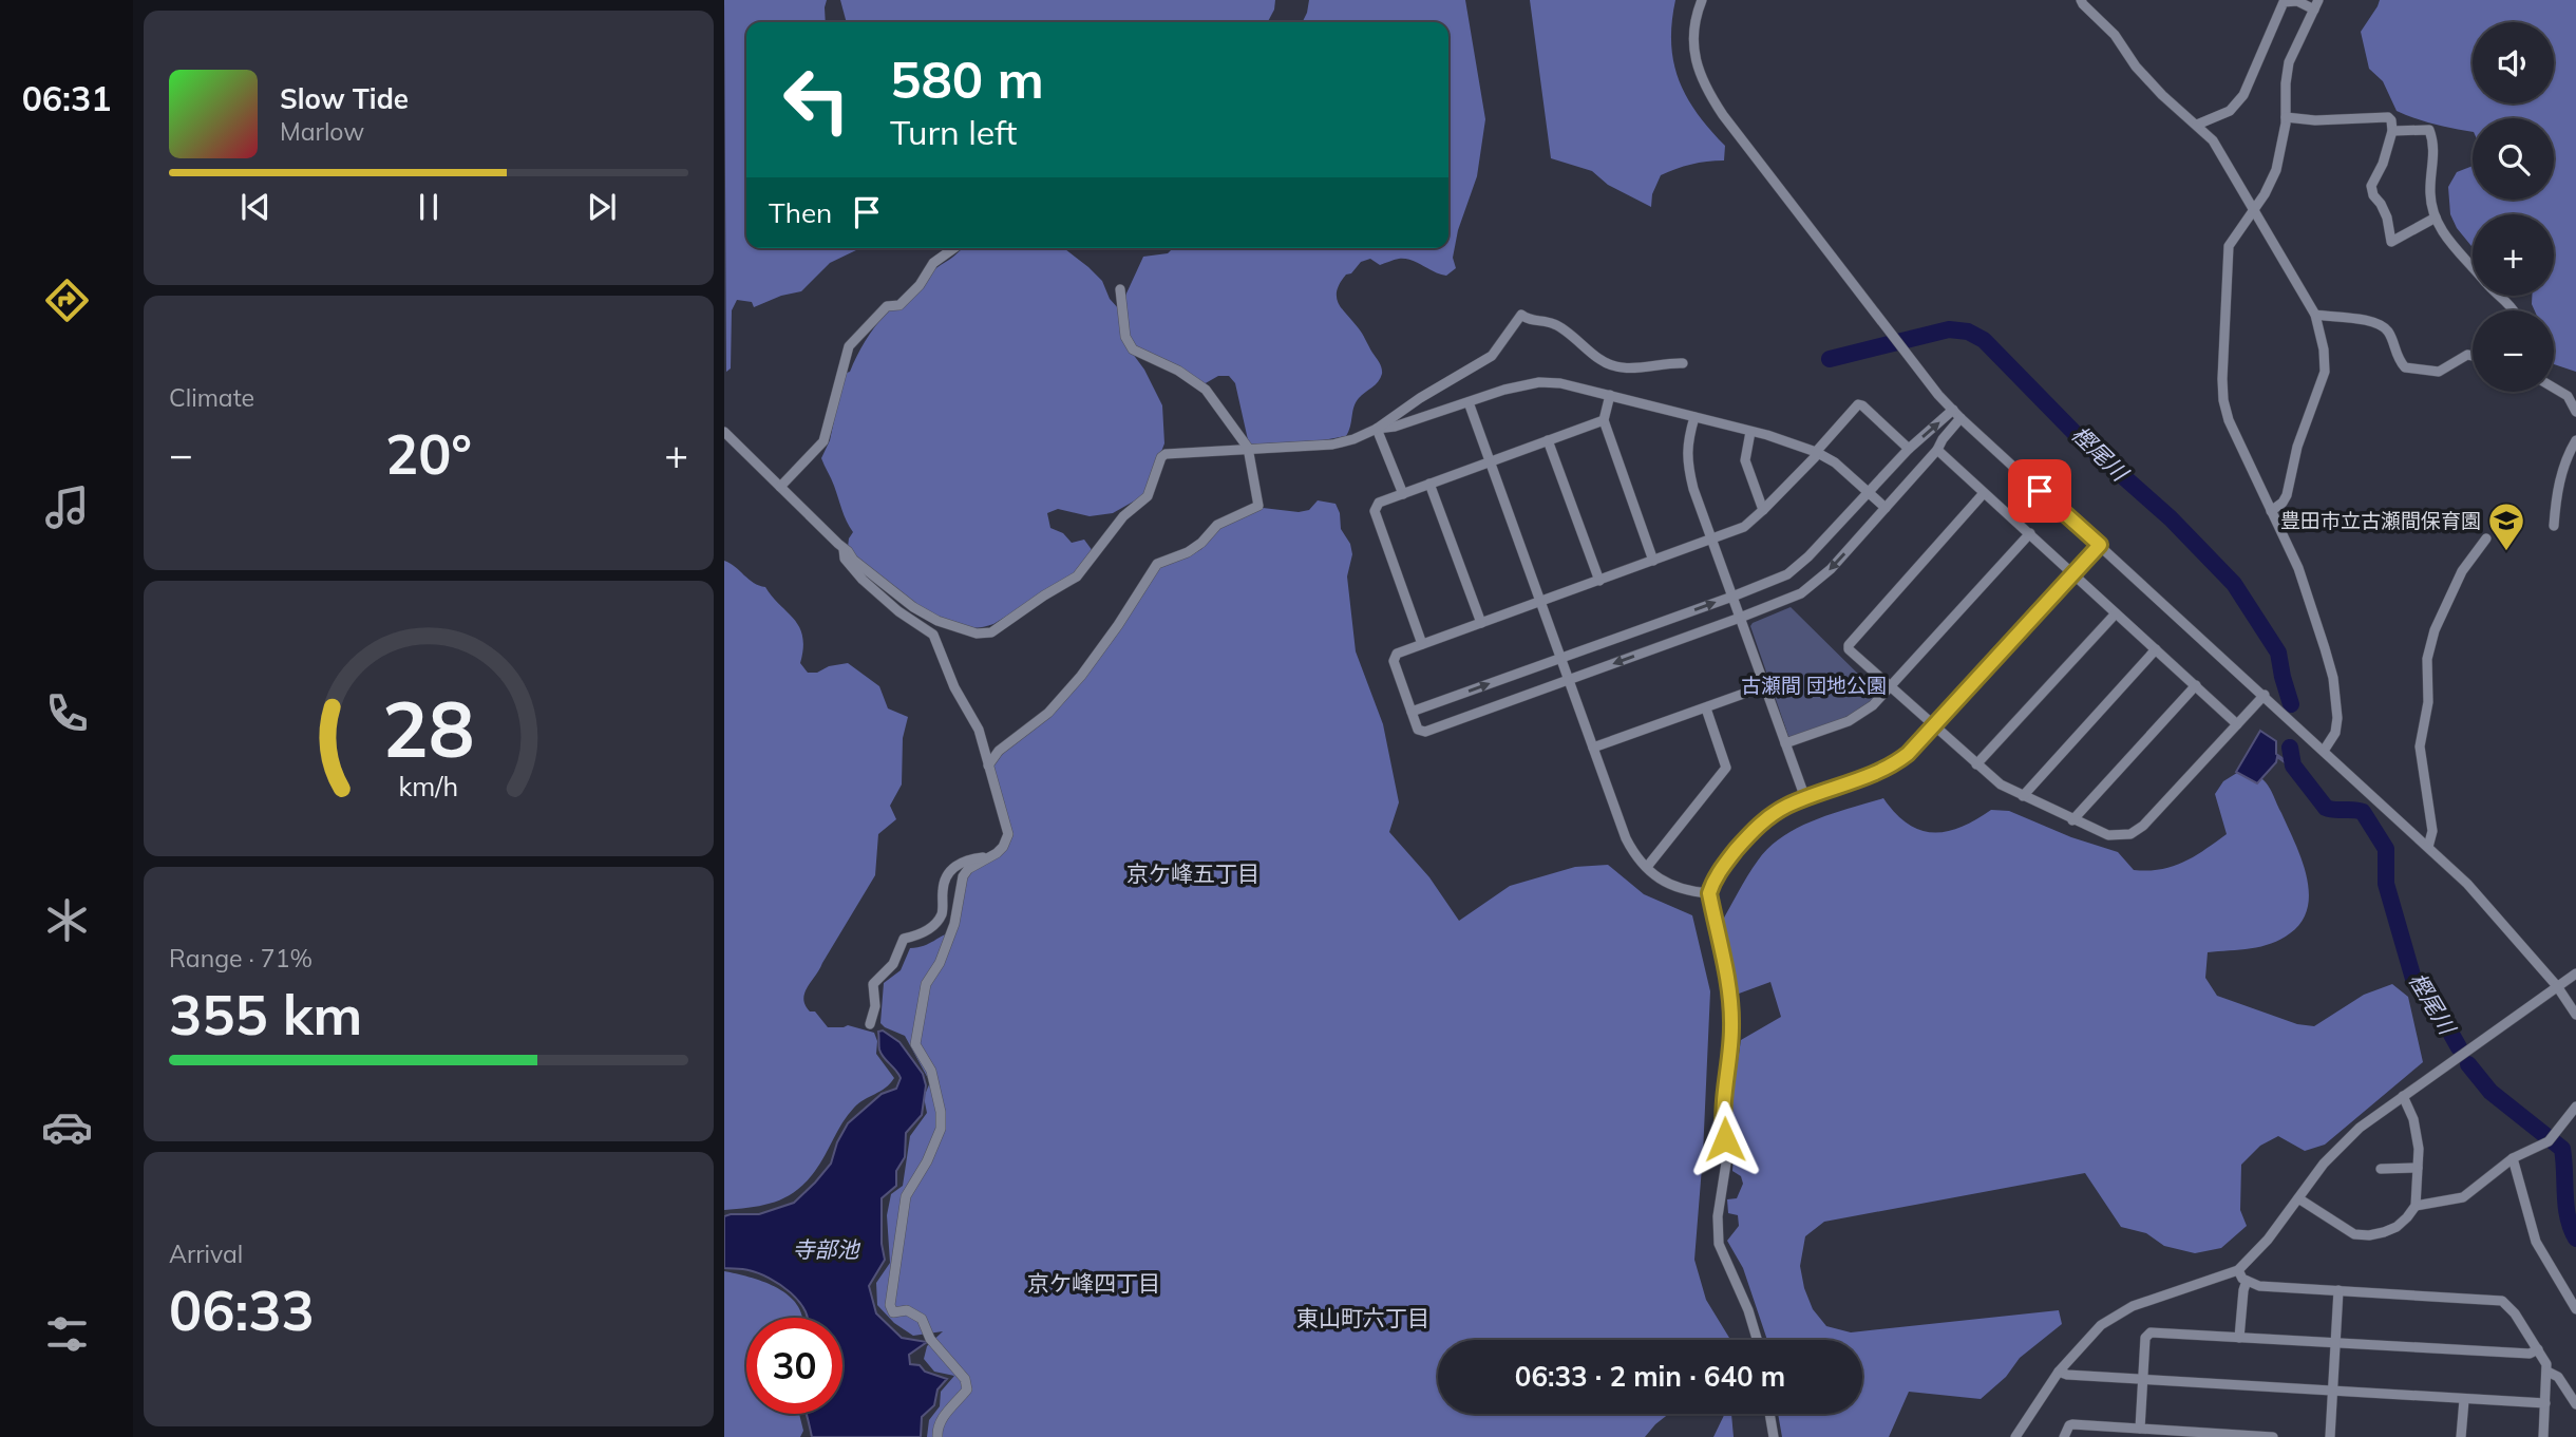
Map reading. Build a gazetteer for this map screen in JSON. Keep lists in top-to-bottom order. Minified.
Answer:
{"districts":["京ケ峰五丁目","京ケ峰四丁目","東山町六丁目"],"water":["樫尾川","寺部池"],"parks":["古瀬間 団地公園"],"places":{"school or university":["豊田市立古瀬間保育園"]},"page":{"tabs":"06:31","map_buttons":["+","−"],"turn":["580 m","Turn left"],"song":["Slow Tide","Marlow"],"then":"Then","tile":["Climate",["Range · 71%","355 km"],["Arrival","06:33"]],"heat":["−","20°","+"],"limit":"30","trip":"06:33 · 2 min · 640 m","gauge":["28","km/h"]}}
